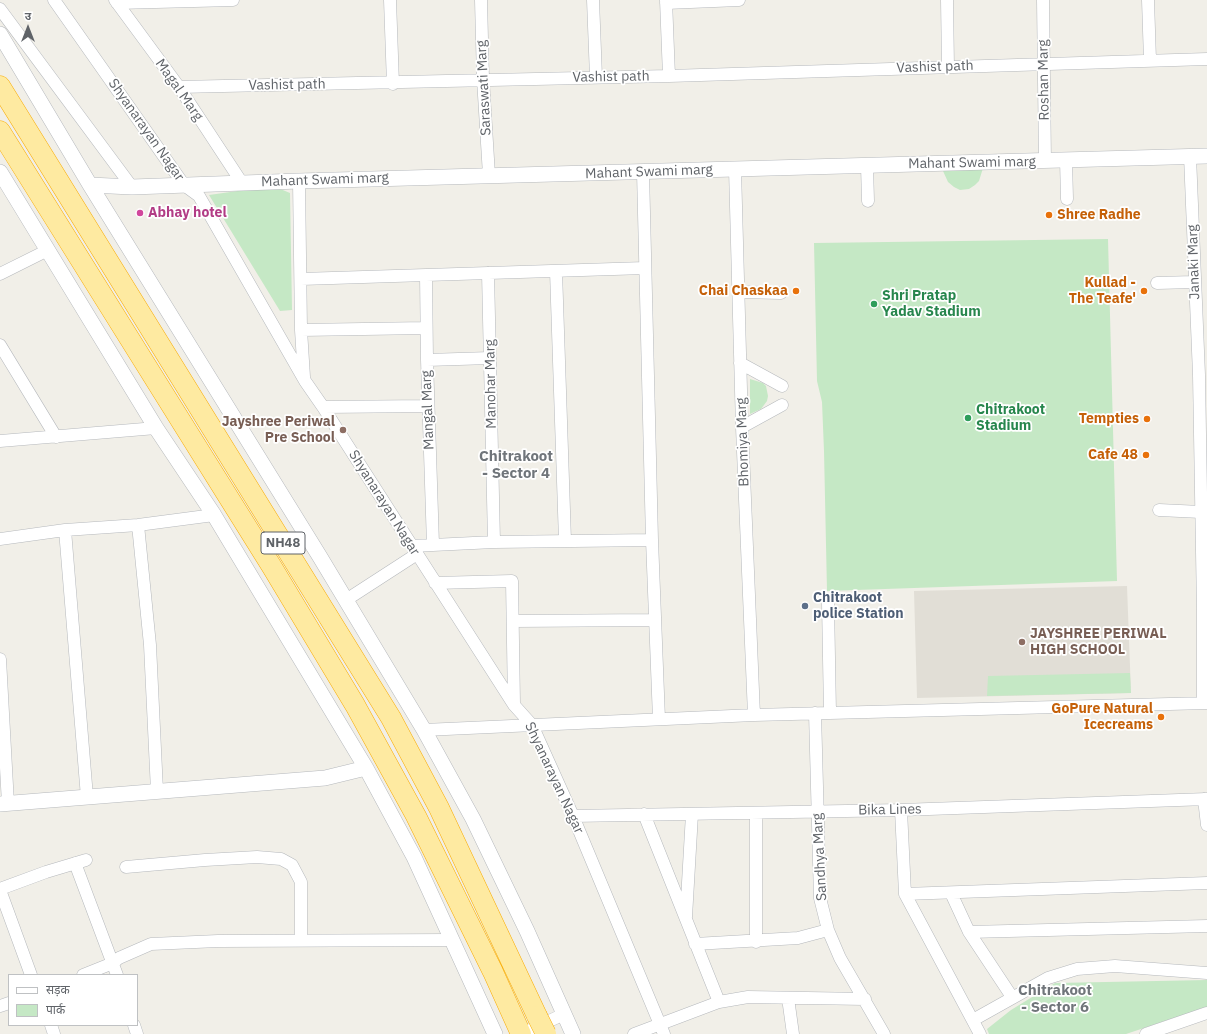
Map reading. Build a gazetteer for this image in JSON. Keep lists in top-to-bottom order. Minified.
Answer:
{"streets":{"highway":["NH48"],"street":["Vashist path","Roshan Marg","Saraswati Marg","Magal Marg","Shyanarayan Nagar","Mahant Swami marg","Janaki Marg","Manohar Marg","Mangal Marg","Bhomiya Marg","Bika Lines","Sandhya Marg"]},"crossings":[["Vashist path","Roshan Marg"],["Vashist path","Saraswati Marg"],["Vashist path","Magal Marg"],["Roshan Marg","Mahant Swami marg"],["Saraswati Marg","Mahant Swami marg"],["Magal Marg","Mahant Swami marg"],["Shyanarayan Nagar","Mahant Swami marg"],["Shyanarayan Nagar","Bika Lines"],["Mahant Swami marg","Janaki Marg"],["Mahant Swami marg","Bhomiya Marg"],["Bika Lines","Sandhya Marg"]],"districts":["Chitrakoot - Sector 4","Chitrakoot - Sector 6"],"places":["Abhay hotel","Shree Radhe","Chai Chaskaa","Kullad - The Teafe'","Shri Pratap Yadav Stadium","Chitrakoot Stadium","Tempties","Jayshree Periwal Pre School","Cafe 48","Chitrakoot police Station","JAYSHREE PERIWAL HIGH SCHOOL","GoPure Natural Icecreams"],"legend":["सड़क","पार्क"],"north":"top"}
